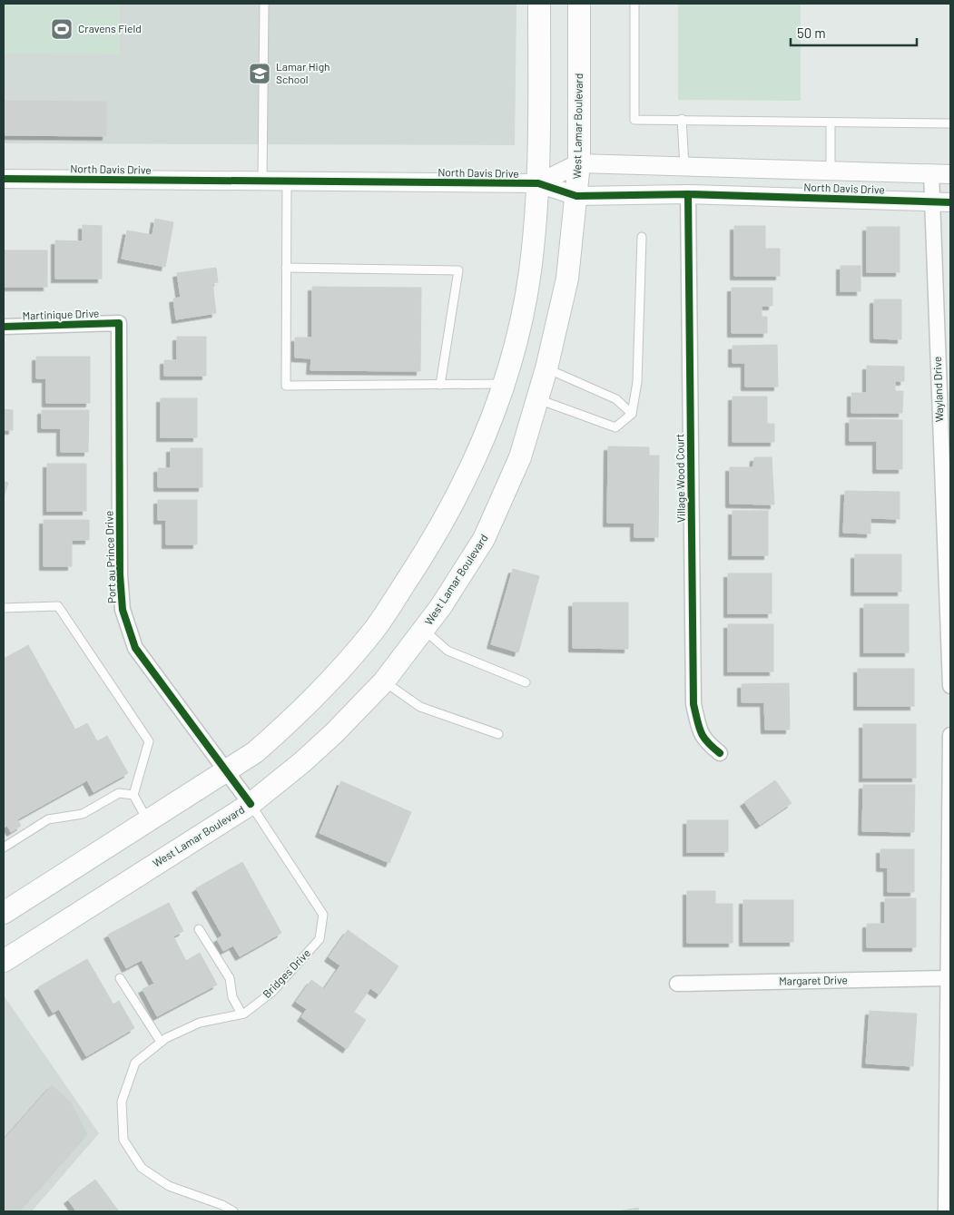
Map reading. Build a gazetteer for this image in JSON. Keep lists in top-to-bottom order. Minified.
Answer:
{"streets":{"main road":["West Lamar Boulevard"],"street":["North Davis Drive","Martinique Drive","Wayland Drive","Village Wood Court","Port au Prince Drive","Margaret Drive"],"lane":["Bridges Drive"]},"crossings":[["West Lamar Boulevard","North Davis Drive"],["West Lamar Boulevard","Port au Prince Drive"],["West Lamar Boulevard","Bridges Drive"],["North Davis Drive","Wayland Drive"],["North Davis Drive","Village Wood Court"],["Martinique Drive","Port au Prince Drive"],["Port au Prince Drive","Bridges Drive"]],"places":{"sports":["Cravens Field"],"school or university":["Lamar High School"]},"scale_bar":"50 m"}
